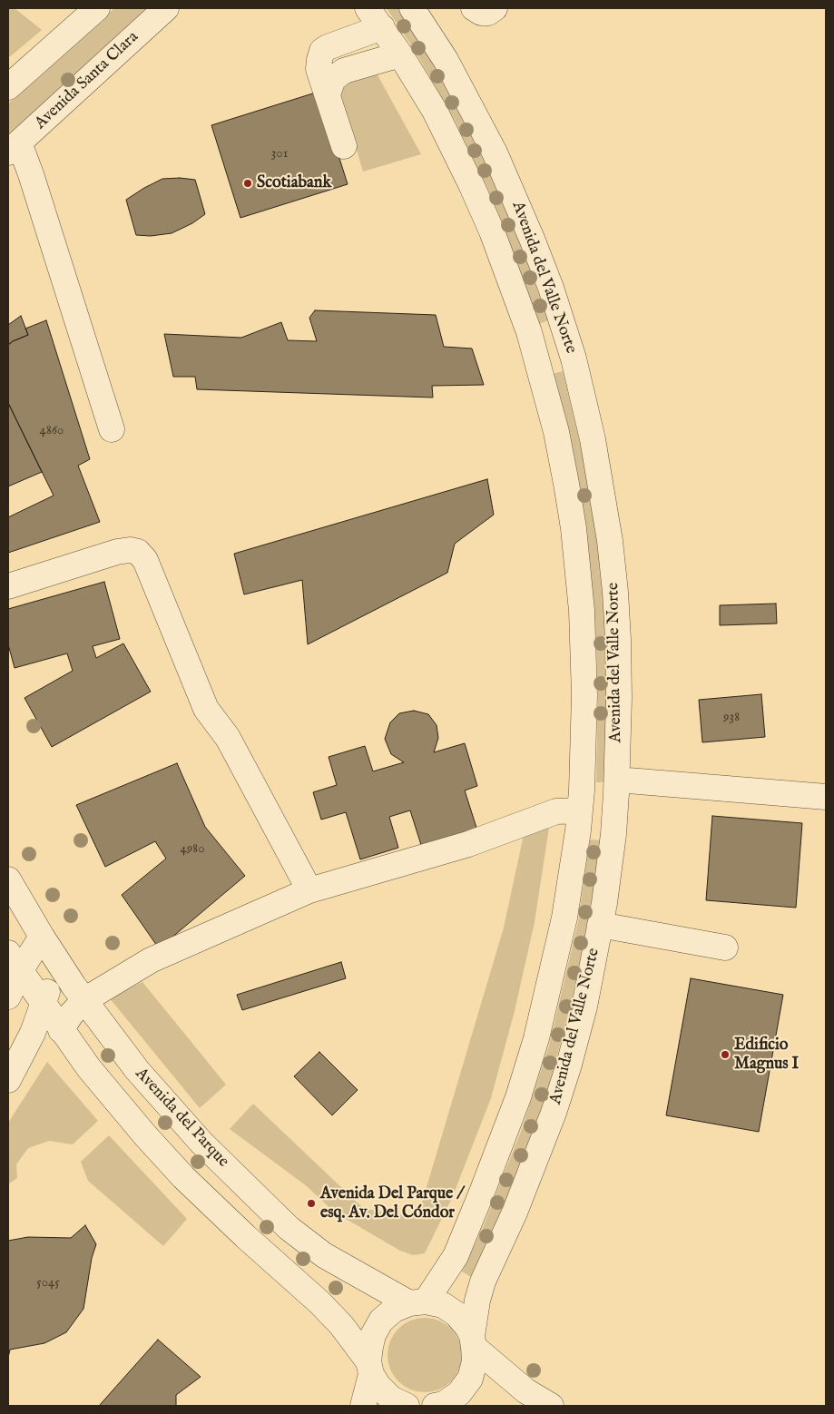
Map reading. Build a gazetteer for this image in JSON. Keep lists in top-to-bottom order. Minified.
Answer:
{"streets":{"street":["Avenida Santa Clara","Avenida del Valle Norte","Avenida del Parque"]},"crossings":[["Avenida del Valle Norte","Avenida del Parque"]],"places":["Scotiabank","Edificio Magnus I","Avenida Del Parque / esq. Av. Del Cóndor"],"house_numbers":["301","4860","938","4980","5045"]}
